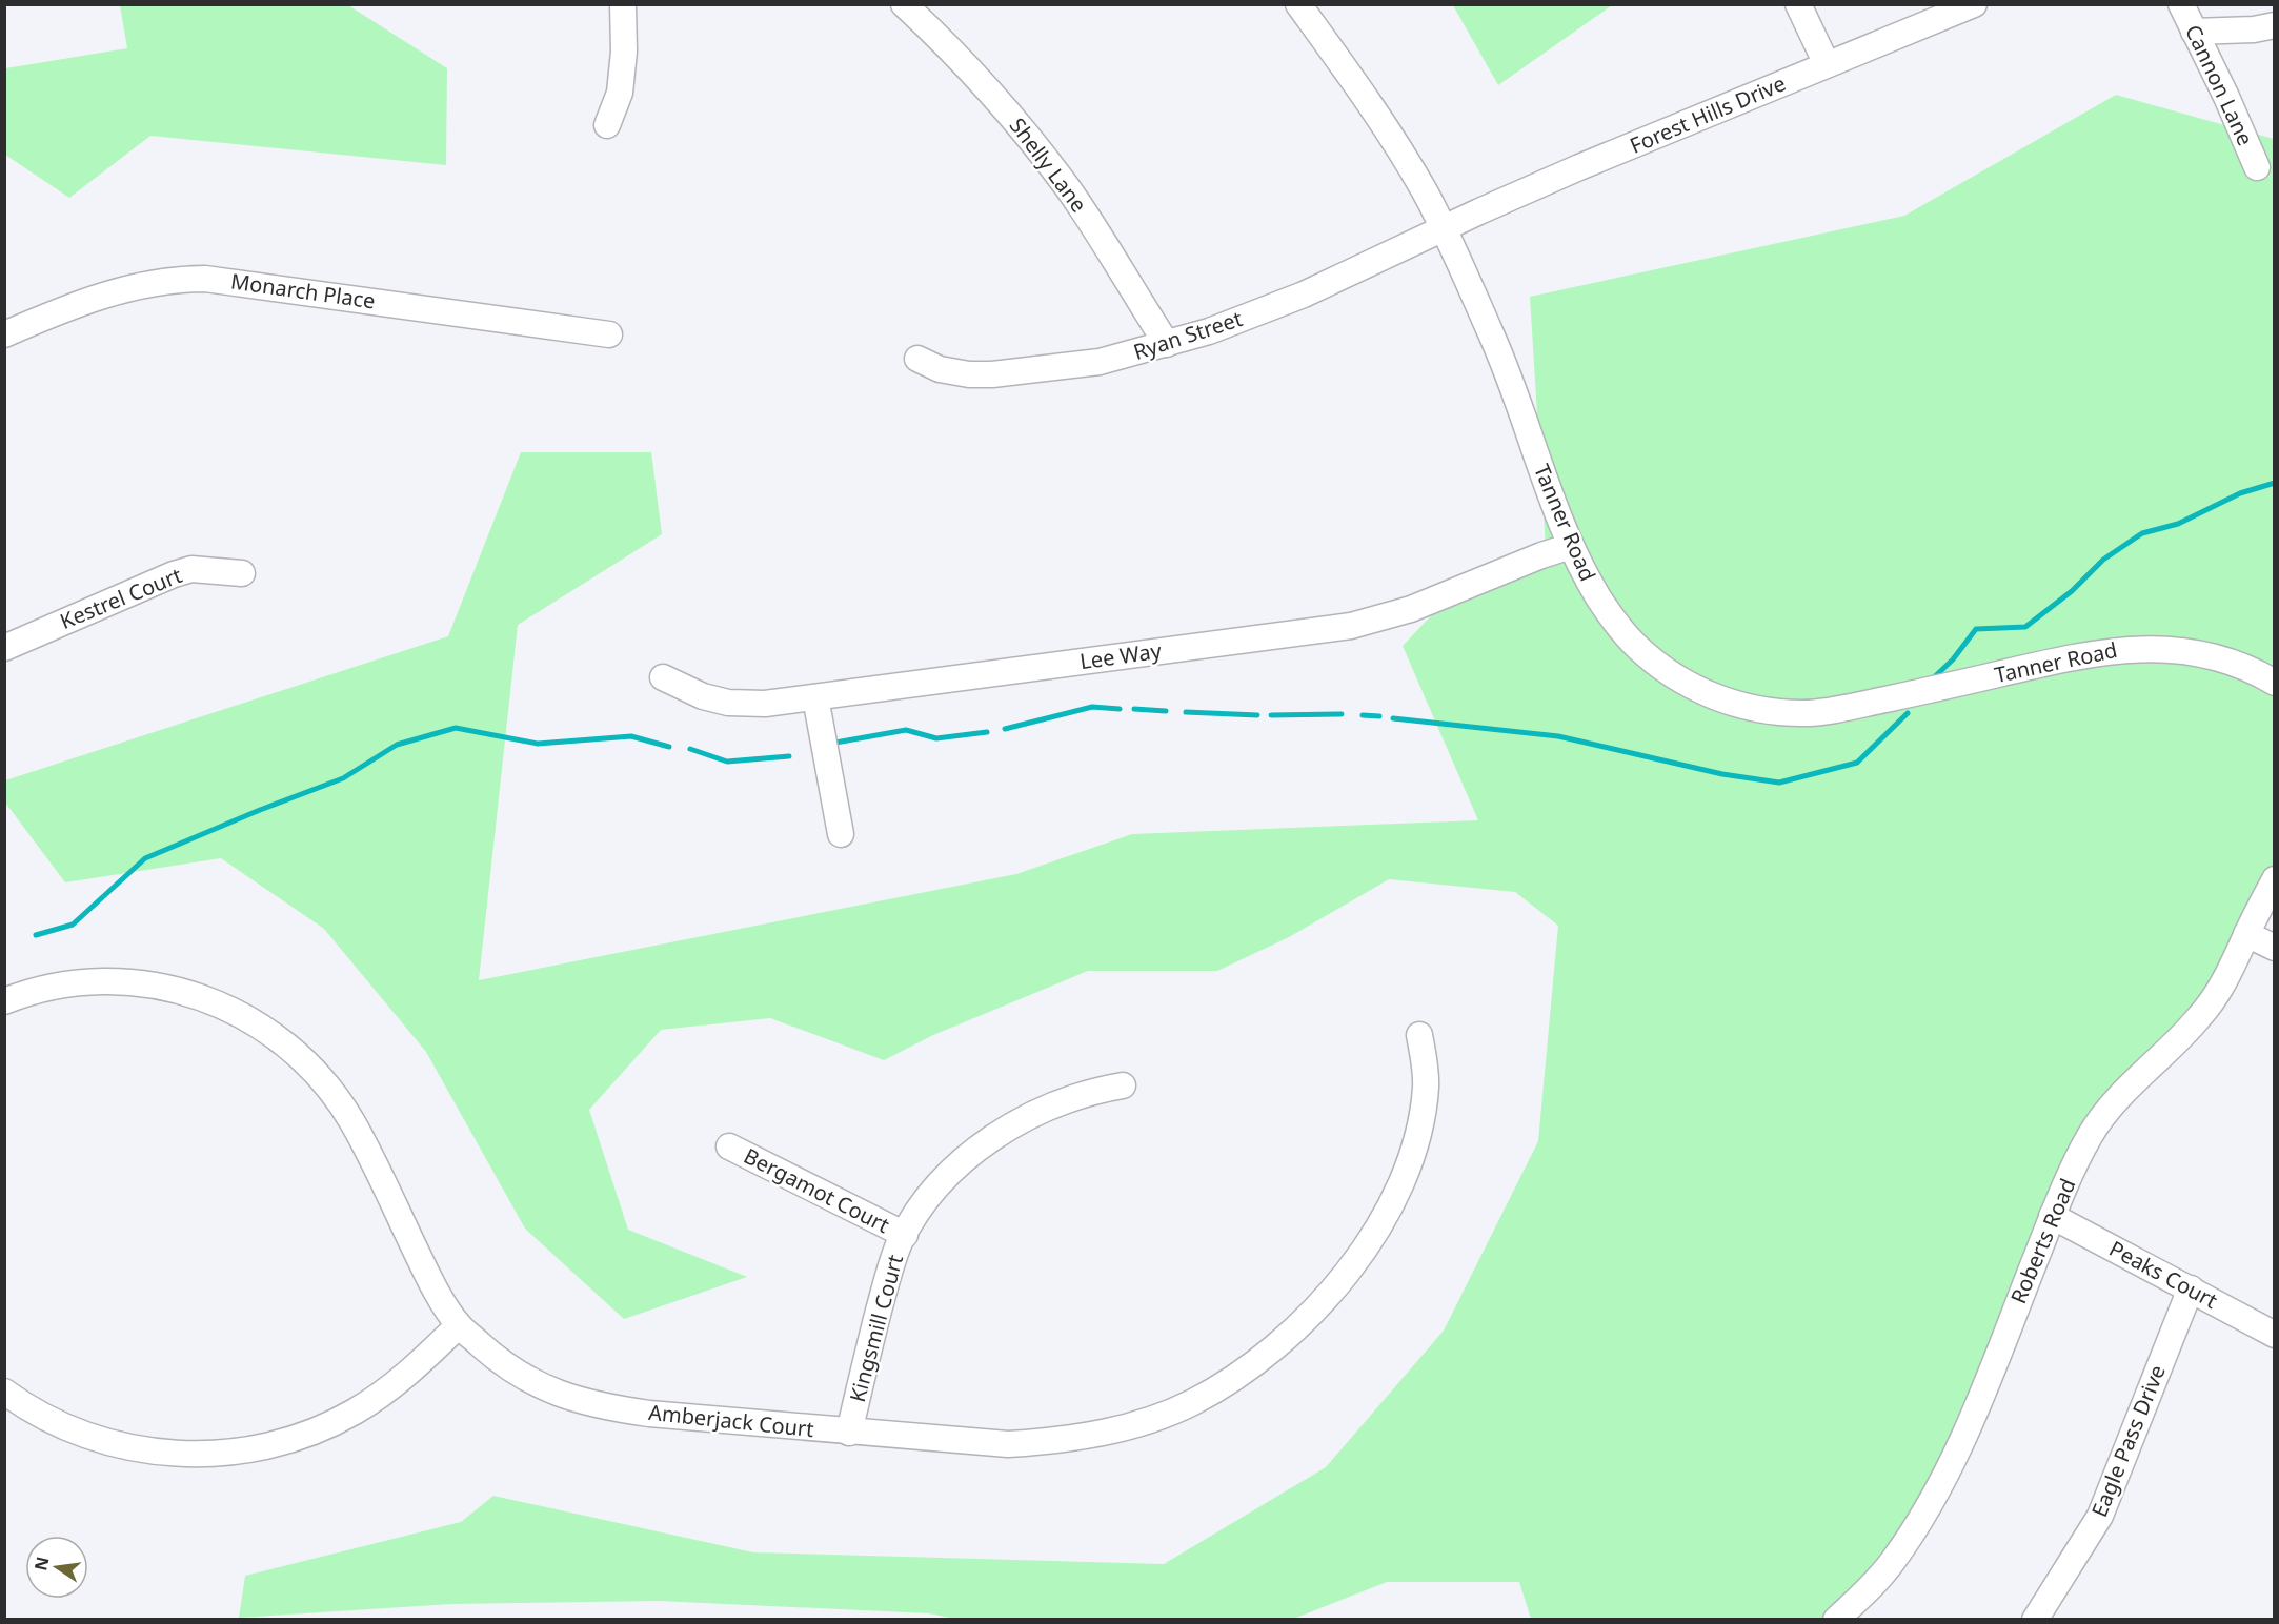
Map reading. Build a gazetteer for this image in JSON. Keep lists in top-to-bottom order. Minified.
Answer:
{"streets":{"street":["Cannon Lane","Forest Hills Drive","Shelly Lane","Monarch Place","Ryan Street","Tanner Road","Kestrel Court","Lee Way","Bergamot Court","Roberts Road","Peaks Court","Kingsmill Court","Amberjack Court","Eagle Pass Drive"]},"crossings":[["Forest Hills Drive","Ryan Street"],["Forest Hills Drive","Tanner Road"],["Shelly Lane","Ryan Street"],["Ryan Street","Tanner Road"],["Tanner Road","Lee Way"],["Bergamot Court","Kingsmill Court"],["Roberts Road","Peaks Court"],["Peaks Court","Eagle Pass Drive"],["Kingsmill Court","Amberjack Court"]],"north":"left"}
